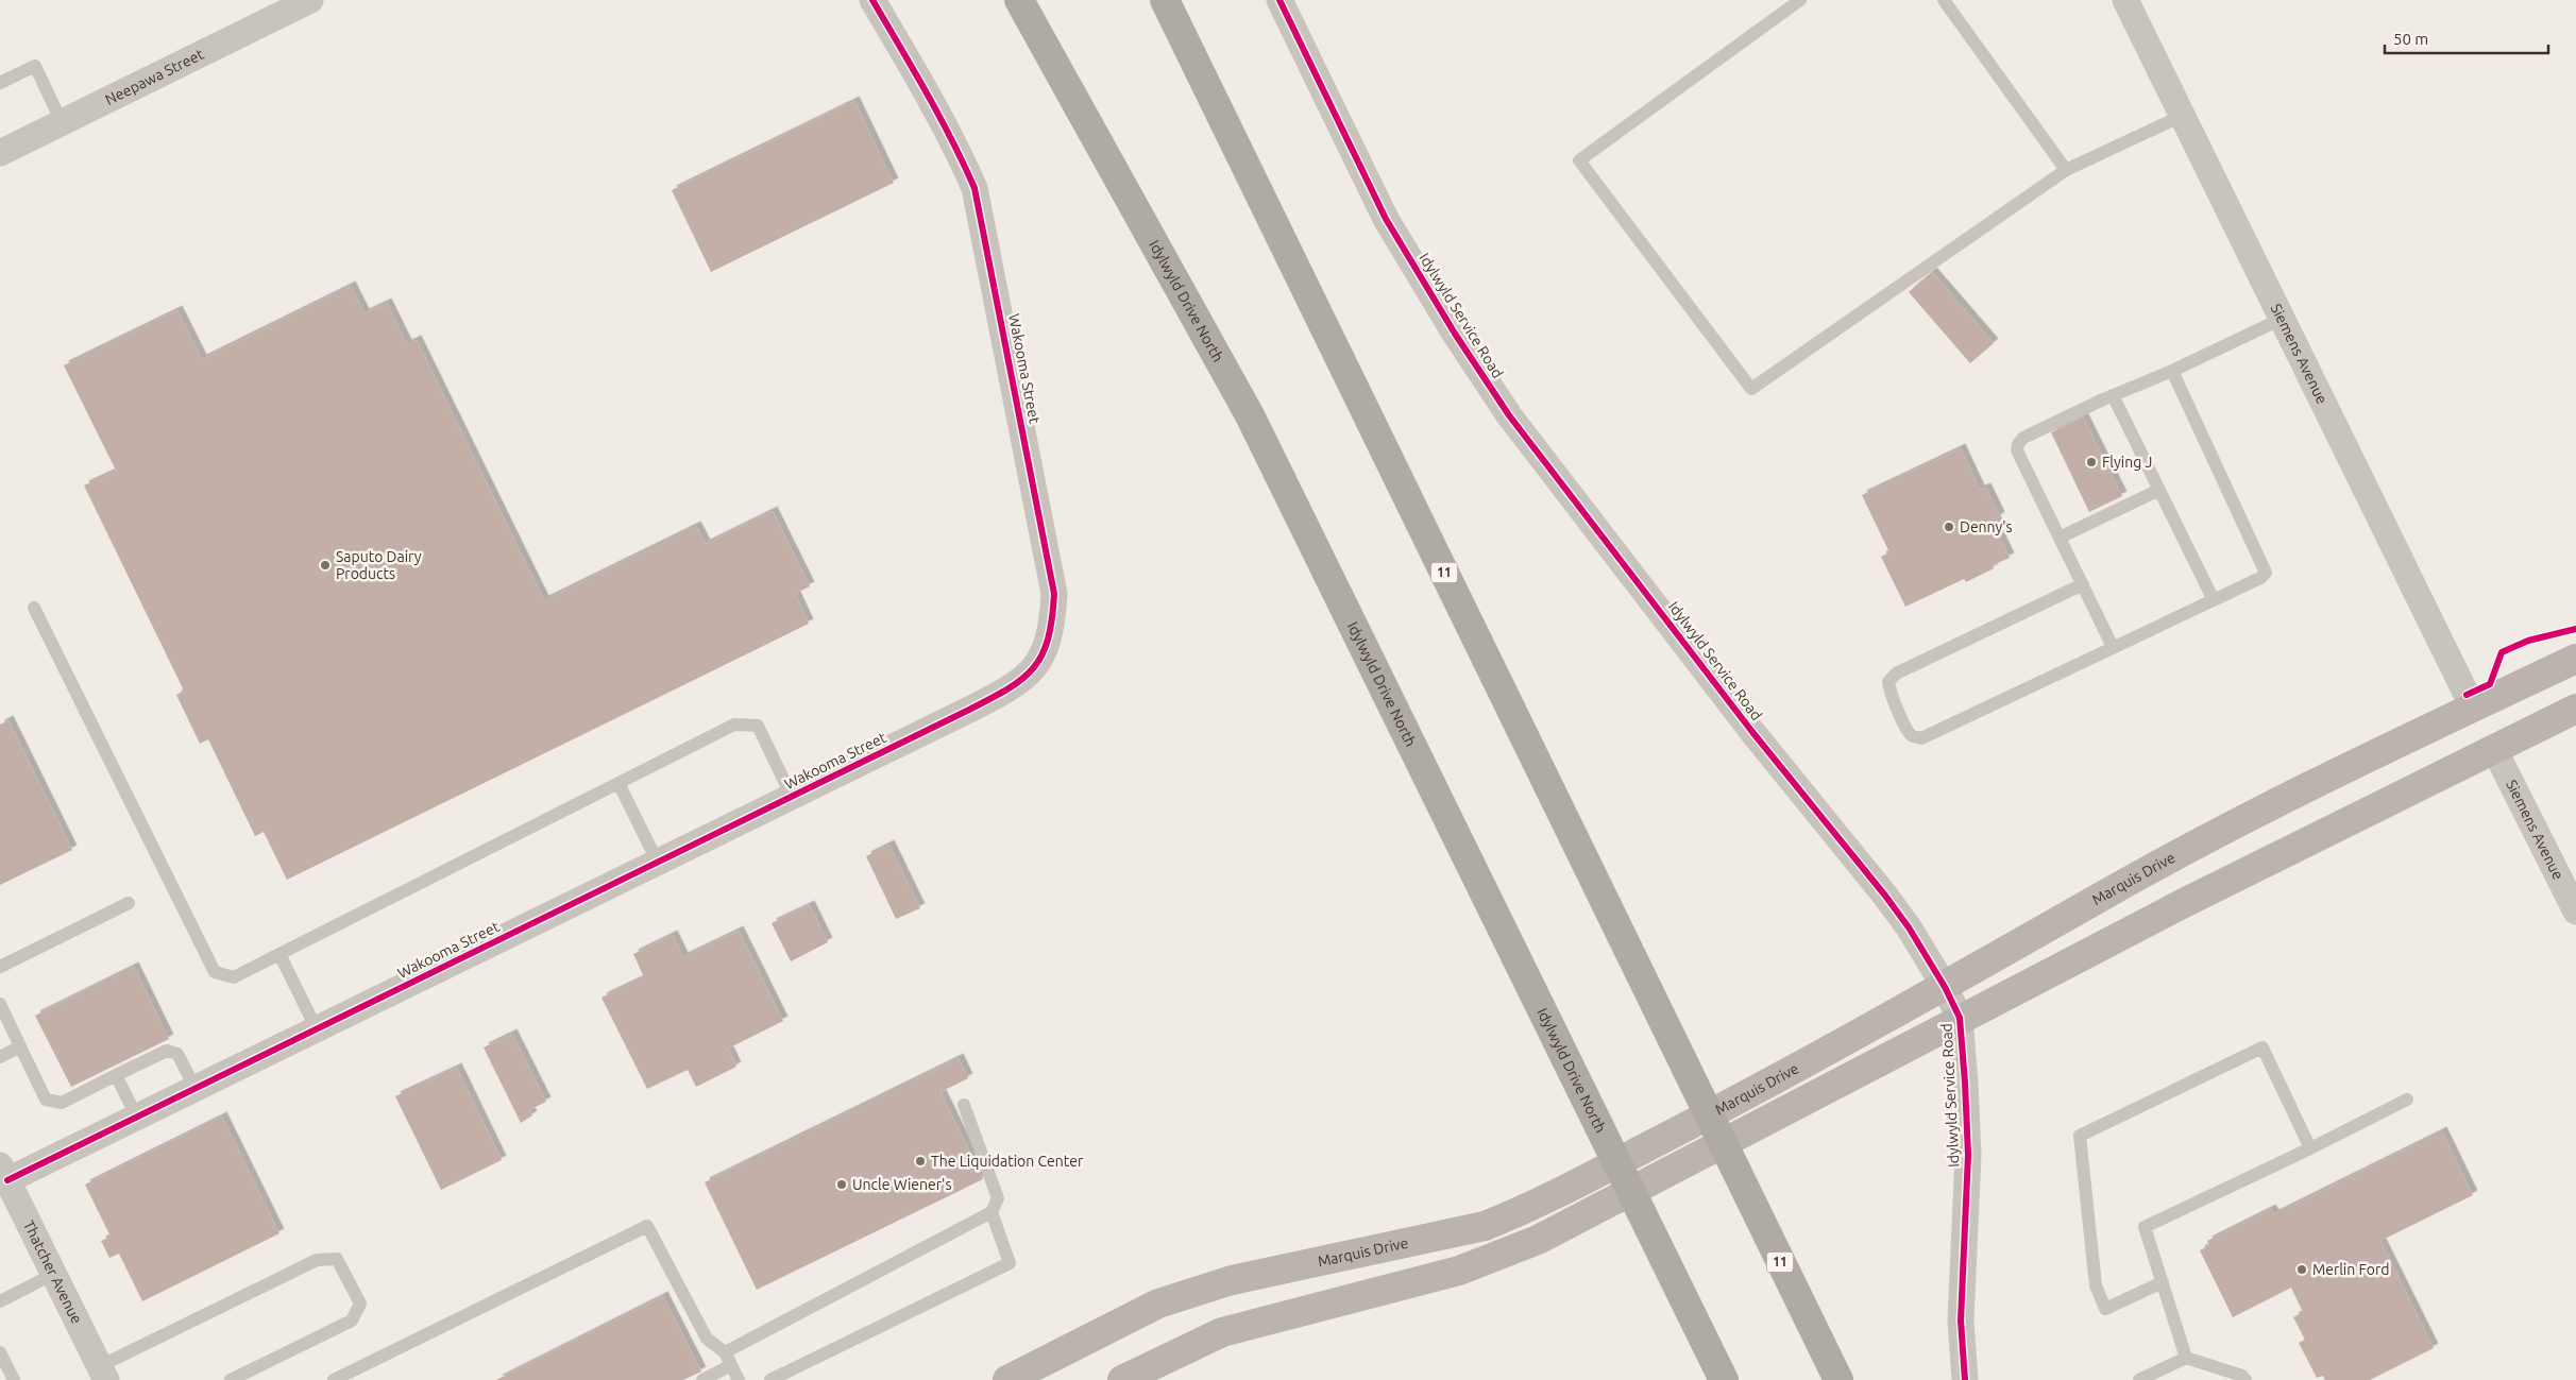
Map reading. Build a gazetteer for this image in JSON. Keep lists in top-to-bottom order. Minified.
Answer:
{"streets":{"highway":["Idylwyld Drive North","11"],"main road":["Marquis Drive"],"street":["Neepawa Street","Idylwyld Service Road","Siemens Avenue","Wakooma Street","Thatcher Avenue"]},"crossings":[["Idylwyld Drive North","Marquis Drive"],["Idylwyld Service Road","Marquis Drive"],["Siemens Avenue","Marquis Drive"],["Wakooma Street","Thatcher Avenue"],["11","Marquis Drive"]],"places":["Flying J","Denny's","Saputo Dairy Products","The Liquidation Center","Uncle Wiener's","Merlin Ford"],"scale_bar":"50 m"}
